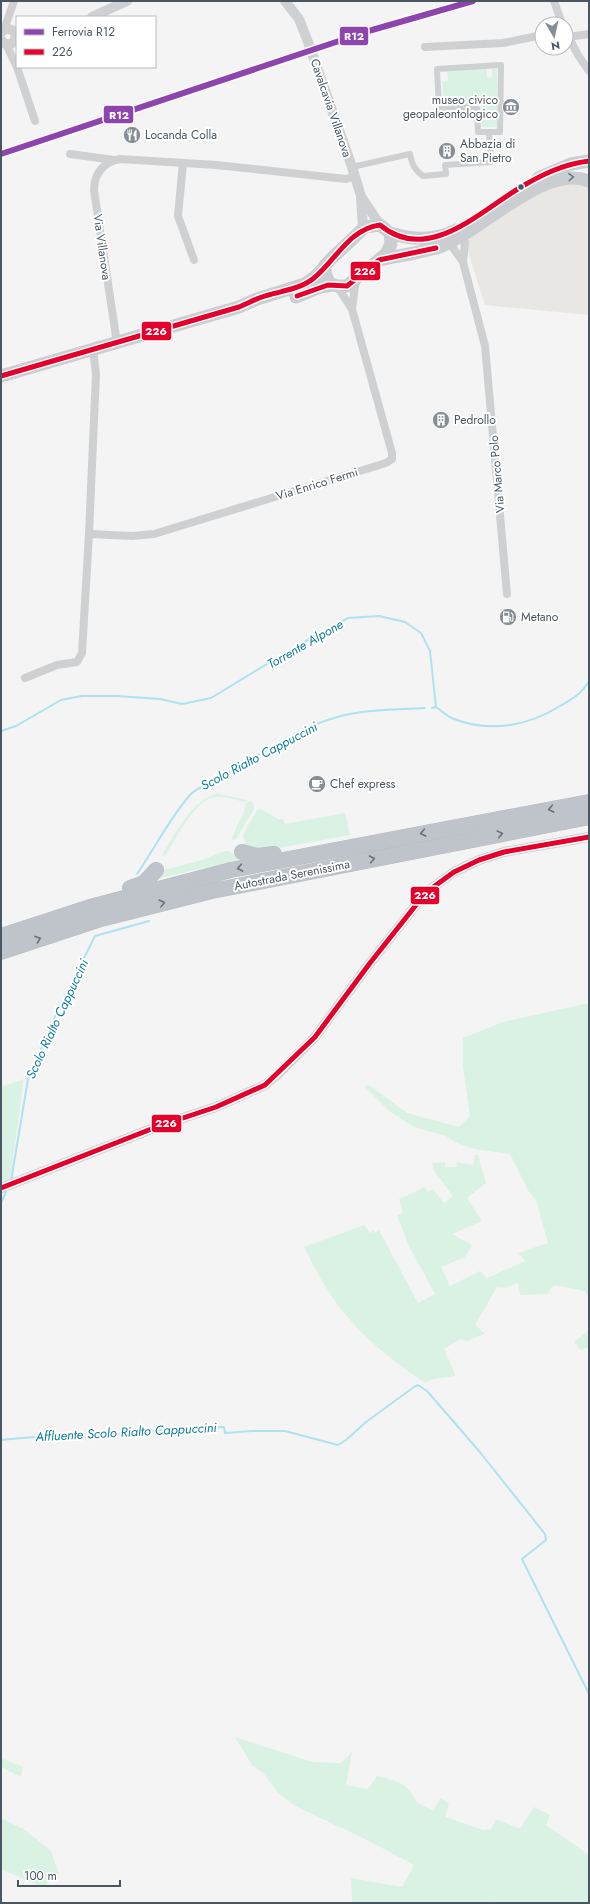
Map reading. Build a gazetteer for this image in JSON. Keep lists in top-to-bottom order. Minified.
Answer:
{"streets":{"highway":["Autostrada Serenissima"],"street":["Cavalcavia Villanova","Via Villanova","Via Marco Polo","Via Enrico Fermi"]},"water":["Torrente Alpone","Scolo Rialto Cappuccini","Affluente Scolo Rialto Cappuccini"],"places":{"museum":["museo civico geopaleontologico"],"restaurant":["Locanda Colla"],"building":["Abbazia di San Pietro","Pedrollo"],"fuel station":["Metano"],"cafe":["Chef express"]},"lines":["rail line R12","transit line 226"],"legend":["Ferrovia R12","226"],"scale_bar":"100 m","north":"bottom"}
